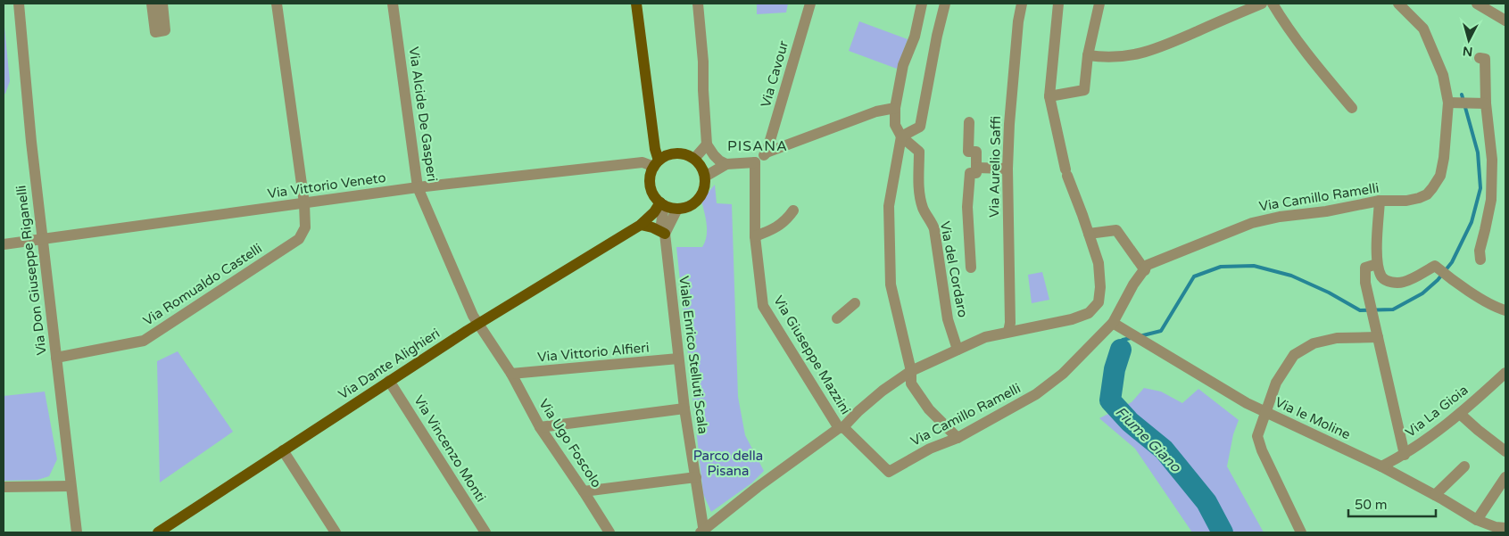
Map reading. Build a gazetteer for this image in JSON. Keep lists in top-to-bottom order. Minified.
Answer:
{"streets":{"main road":["Via Dante Alighieri"],"street":["Via Cavour","Via Alcide De Gasperi","Via Aurelio Saffi","Via Vittorio Veneto","Via Camillo Ramelli","Via del Cordaro","Via Don Giuseppe Riganelli","Via Romualdo Castelli","Via Vittorio Alfieri","Viale Enrico Stelluti Scala","Via Giuseppe Mazzini","Via La Gioia","Via le Moline","Via Ugo Foscolo","Via Vincenzo Monti"]},"crossings":[["Via Alcide De Gasperi","Via Vittorio Veneto"],["Via Alcide De Gasperi","Via Dante Alighieri"],["Via Alcide De Gasperi","Via Ugo Foscolo"],["Via Vittorio Veneto","Via Don Giuseppe Riganelli"],["Via Vittorio Veneto","Via Romualdo Castelli"],["Via Vittorio Veneto","Viale Enrico Stelluti Scala"],["Via Vittorio Veneto","Via Dante Alighieri"],["Via Camillo Ramelli","Via Giuseppe Mazzini"],["Via Camillo Ramelli","Via le Moline"],["Via Don Giuseppe Riganelli","Via Romualdo Castelli"],["Via Vittorio Alfieri","Viale Enrico Stelluti Scala"],["Via Vittorio Alfieri","Via Ugo Foscolo"],["Viale Enrico Stelluti Scala","Via Dante Alighieri"],["Via Dante Alighieri","Via Ugo Foscolo"],["Via Dante Alighieri","Via Vincenzo Monti"],["Via La Gioia","Via le Moline"]],"districts":["PISANA"],"water":["Fiume Giano"],"parks":["Parco della Pisana"],"scale_bar":"50 m","north":"bottom"}
